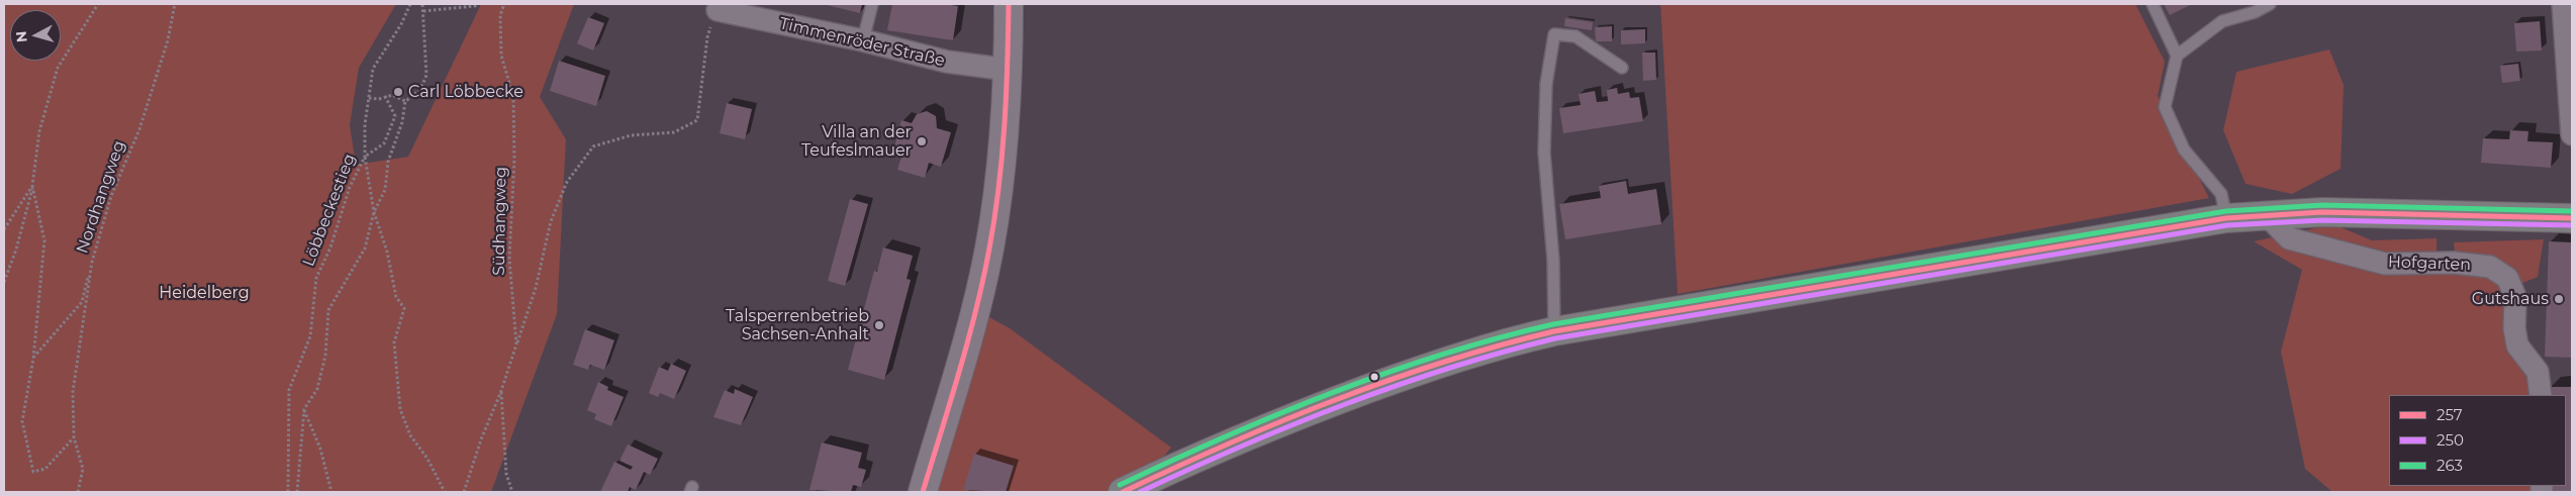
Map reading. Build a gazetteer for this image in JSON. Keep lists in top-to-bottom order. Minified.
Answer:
{"streets":{"street":["Timmenröder Straße","Hofgarten"],"path":["Nordhangweg","Löbbeckestieg","Südhangweg"]},"parks":["Heidelberg"],"places":["Carl Löbbecke","Villa an der Teufeslmauer","Gutshaus","Talsperrenbetrieb Sachsen-Anhalt"],"lines":["transit line 257","transit line 263","transit line 250"],"legend":["257","250","263"],"north":"left"}
